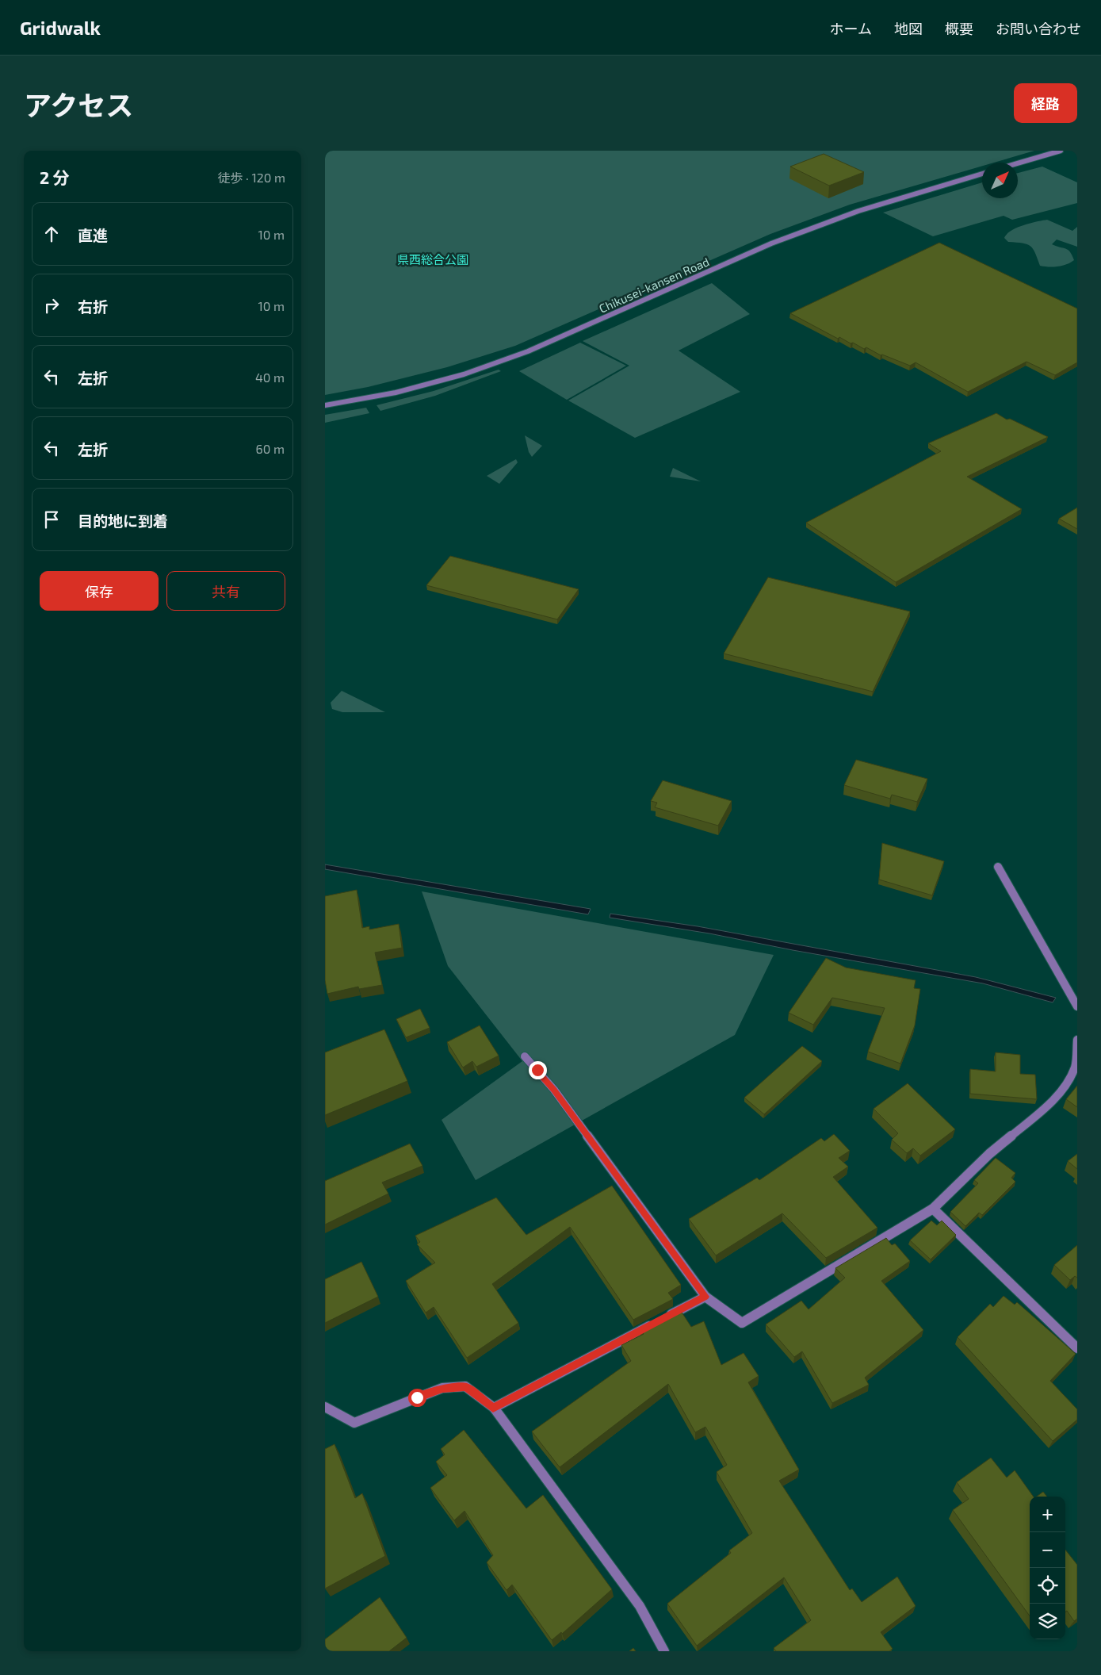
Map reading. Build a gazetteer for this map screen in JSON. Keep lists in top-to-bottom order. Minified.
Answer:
{"streets":{"street":["Chikusei-kansen Road"]},"parks":["県西総合公園"],"north":"top right","page":{"header":"Gridwalk","nav":["ホーム","地図","概要","お問い合わせ"],"title":"アクセス","buttons":["経路",["保存","共有"]],"heading":["2 分","徒歩 · 120 m"],"list":[["直進","10 m"],["右折","10 m"],["左折","40 m"],["左折","60 m"],"目的地に到着"],"map_buttons":["+","−"]}}
